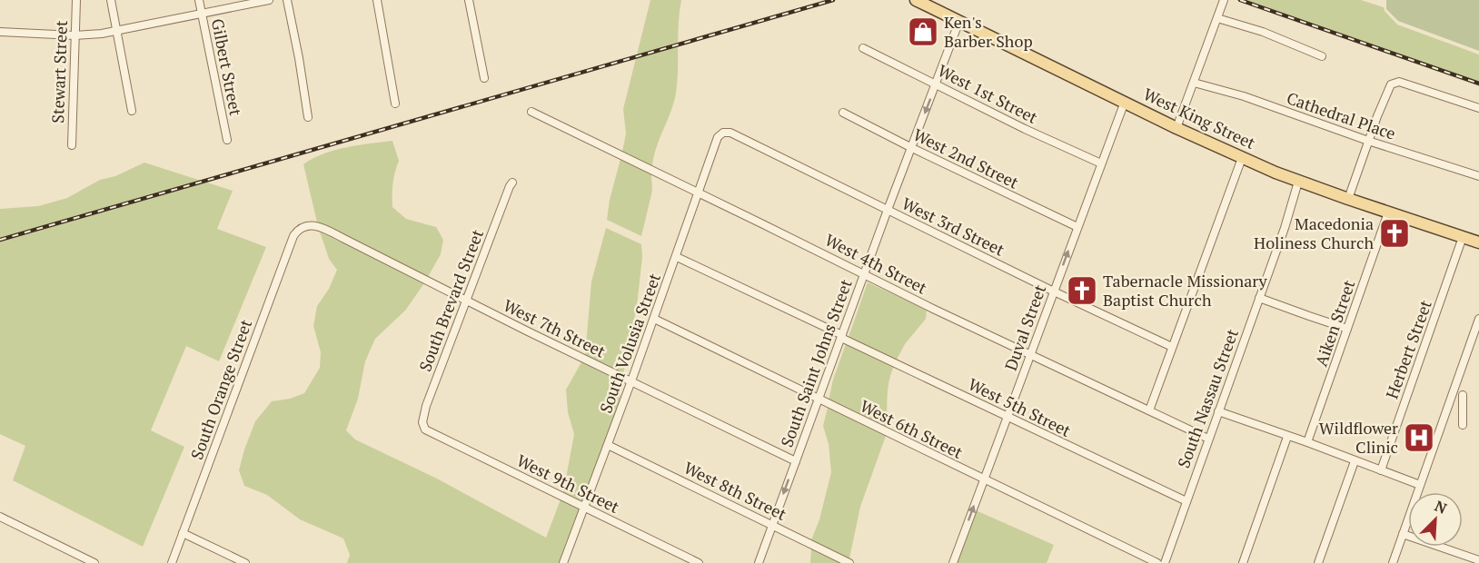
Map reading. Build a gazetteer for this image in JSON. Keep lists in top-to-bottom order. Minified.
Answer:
{"streets":{"main road":["West King Street"],"street":["Gilbert Street","Stewart Street","West 1st Street","Cathedral Place","West 2nd Street","West 3rd Street","West 4th Street","South Brevard Street","Aiken Street","Duval Street","West 7th Street","South Volusia Street","Herbert Street","South Saint Johns Street","South Orange Street","South Nassau Street","West 5th Street","West 6th Street","West 9th Street","West 8th Street"]},"crossings":[["West 1st Street","Duval Street"],["West 1st Street","South Saint Johns Street"],["West King Street","Aiken Street"],["West King Street","Duval Street"],["West King Street","Herbert Street"],["West King Street","South Saint Johns Street"],["West King Street","South Nassau Street"],["West 2nd Street","Duval Street"],["West 2nd Street","South Saint Johns Street"],["West 3rd Street","Duval Street"],["West 3rd Street","South Volusia Street"],["West 3rd Street","South Saint Johns Street"],["West 4th Street","Duval Street"],["West 4th Street","South Volusia Street"],["West 4th Street","South Saint Johns Street"],["West 4th Street","South Nassau Street"],["South Brevard Street","West 7th Street"],["South Brevard Street","West 9th Street"],["Duval Street","West 5th Street"],["Duval Street","West 6th Street"],["West 7th Street","South Volusia Street"],["West 7th Street","South Saint Johns Street"],["West 7th Street","South Orange Street"],["South Volusia Street","West 5th Street"],["South Volusia Street","West 6th Street"],["South Volusia Street","West 9th Street"],["South Volusia Street","West 8th Street"],["South Saint Johns Street","West 5th Street"],["South Saint Johns Street","West 6th Street"],["South Saint Johns Street","West 8th Street"],["South Nassau Street","West 5th Street"]],"places":{"shop":["Ken's Barber Shop"],"church":["Macedonia Holiness Church","Tabernacle Missionary Baptist Church"],"hospital":["Wildflower Clinic"]},"north":"top right"}
